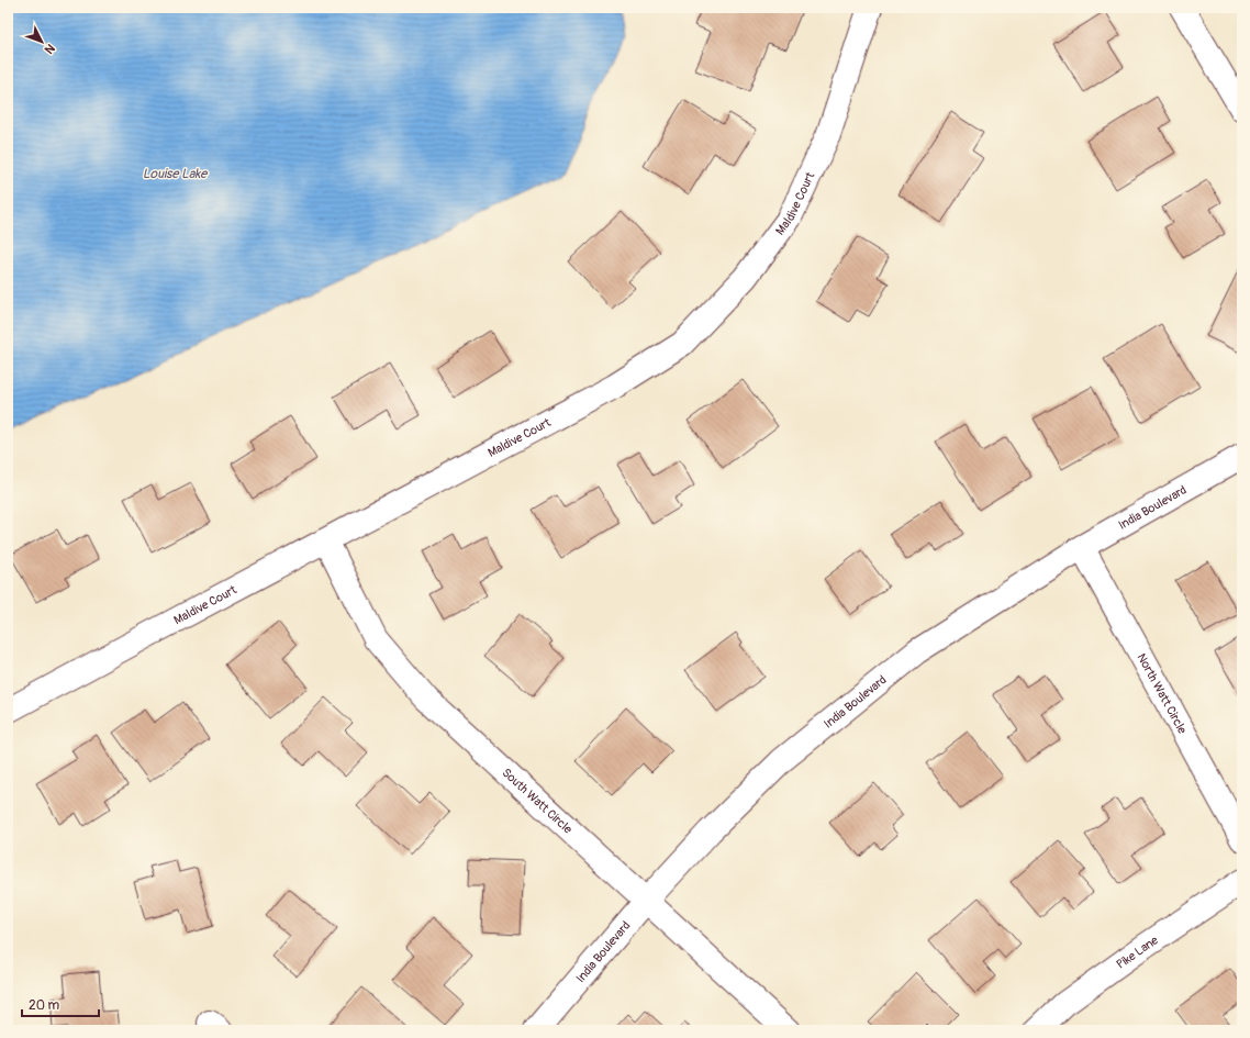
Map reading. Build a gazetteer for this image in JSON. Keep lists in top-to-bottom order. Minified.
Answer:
{"streets":{"street":["Maldive Court","India Boulevard","North Watt Circle","South Watt Circle","Pike Lane"]},"crossings":[["Maldive Court","South Watt Circle"],["India Boulevard","North Watt Circle"],["India Boulevard","South Watt Circle"]],"water":["Louise Lake"],"scale_bar":"20 m","north":"bottom right"}
